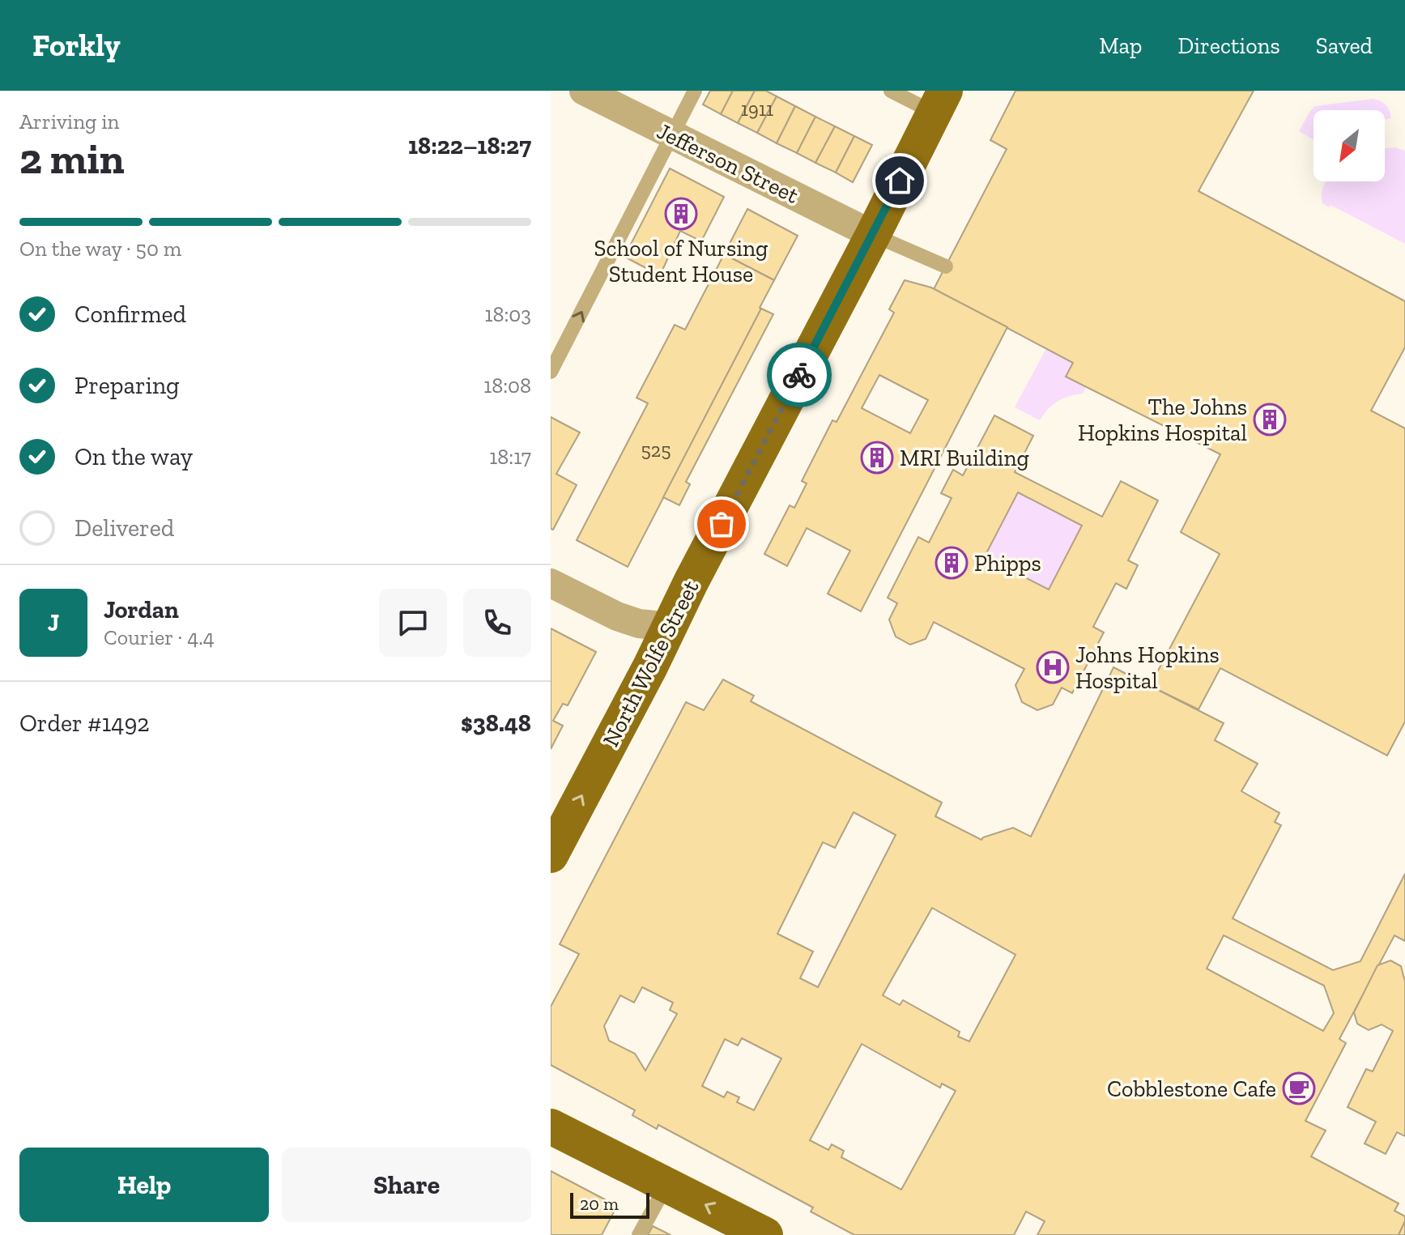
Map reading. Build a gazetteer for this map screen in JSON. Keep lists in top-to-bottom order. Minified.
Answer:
{"streets":{"main road":["North Wolfe Street"],"street":["Jefferson Street"]},"crossings":[["Jefferson Street","North Wolfe Street"]],"places":{"building":["School of Nursing Student House","The Johns Hopkins Hospital","MRI Building","Phipps"],"hospital":["Johns Hopkins Hospital"],"cafe":["Cobblestone Cafe"]},"house_numbers":["1911","525"],"scale_bar":"20 m","north":"bottom left","page":{"header":"Forkly","nav":["Map","Directions","Saved"],"heading":["2 min","Arriving in","18:22–18:27"],"panel":["Jordan","Courier · 4.4","Order #1492","$38.48"],"bar":"On the way · 50 m","list":[["Confirmed","18:03"],["Preparing","18:08"],["On the way","18:17"],"Delivered"],"round":"J","buttons":["Help","Share"],"scale":"20 m"}}
